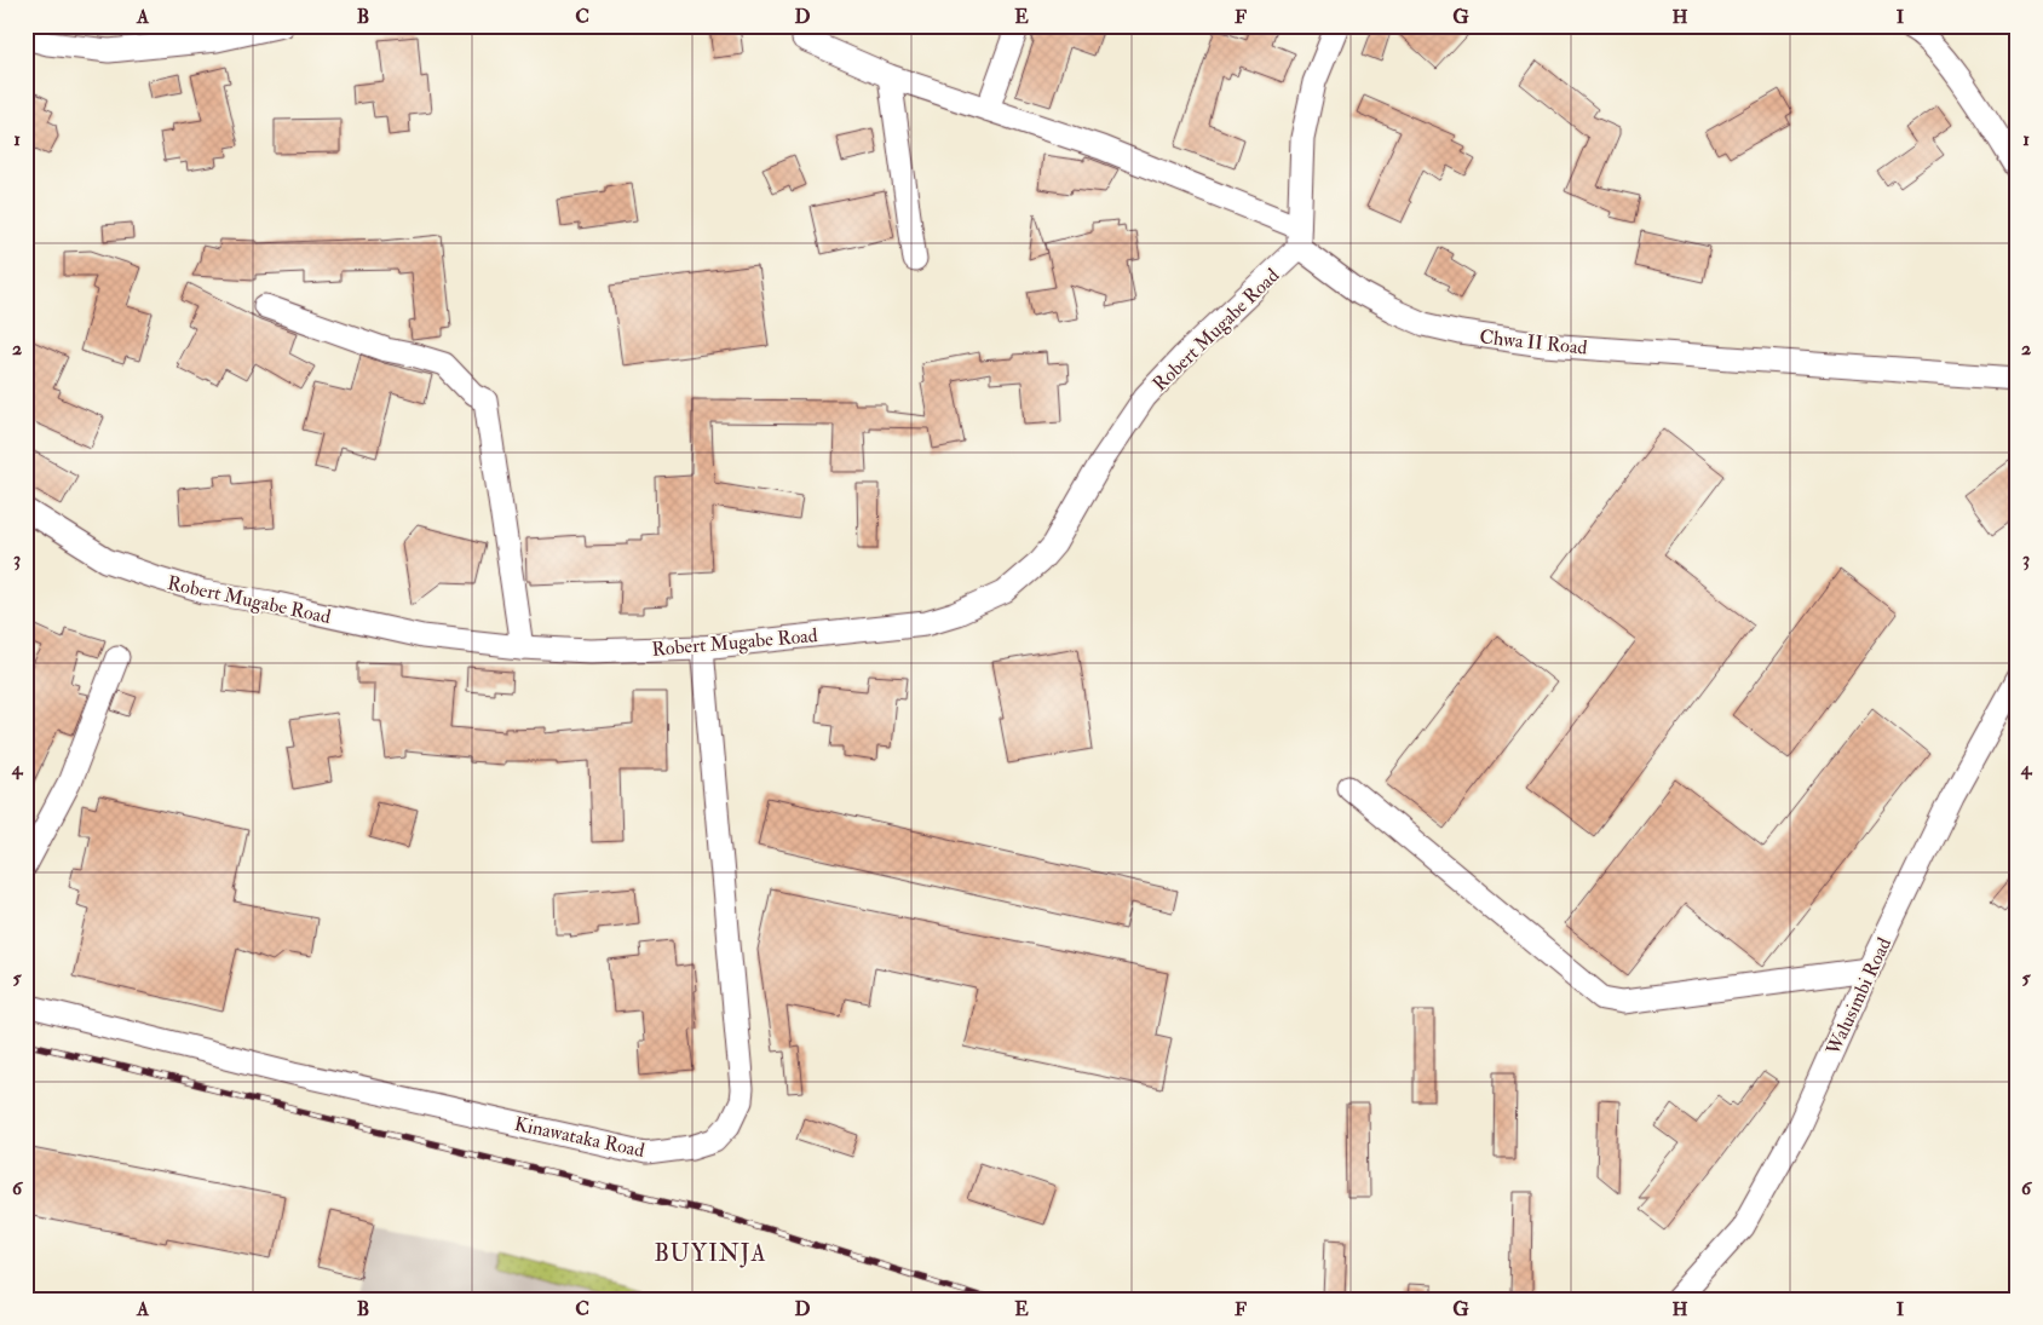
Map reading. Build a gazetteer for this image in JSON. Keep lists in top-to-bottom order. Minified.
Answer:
{"streets":{"street":["Robert Mugabe Road","Chwa II Road","Walusimbi Road","Kinawataka Road"]},"crossings":[["Robert Mugabe Road","Chwa II Road"],["Robert Mugabe Road","Kinawataka Road"]],"districts":["BUYINJA"],"grid":{"columns":["A","B","C","D","E","F","G","H","I"],"rows":["1","2","3","4","5","6"]}}
